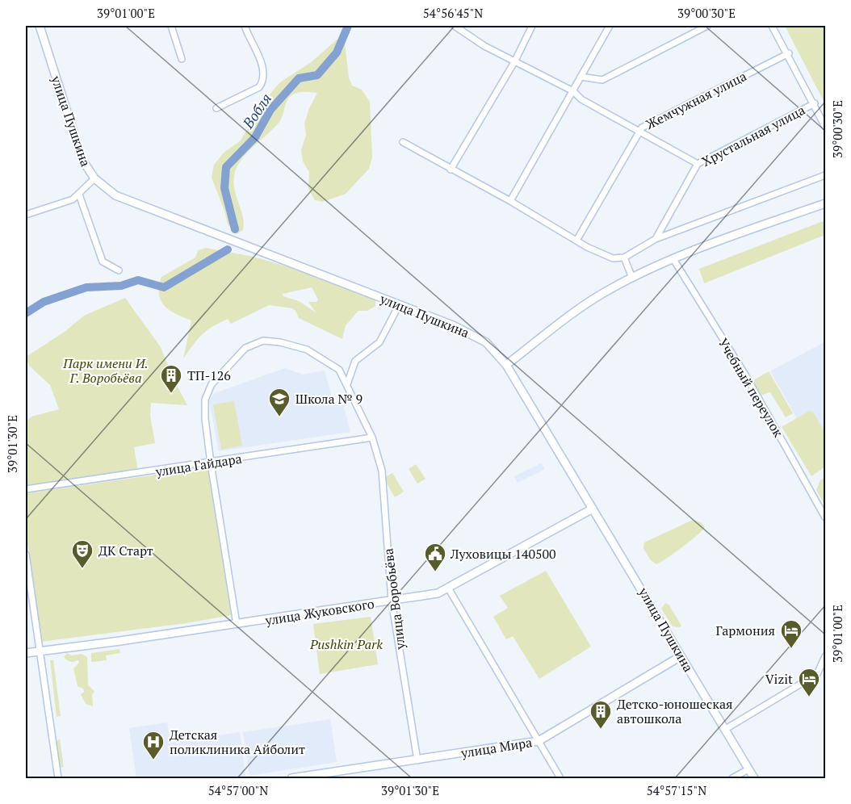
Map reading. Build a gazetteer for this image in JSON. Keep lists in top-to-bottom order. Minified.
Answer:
{"streets":{"street":["Жемчужная улица","улица Пушкина","Хрустальная улица","Учебный переулок","улица Гайдара","улица Воробьёва","улица Жуковского","улица Мира"]},"crossings":[["улица Пушкина","улица Жуковского"],["улица Пушкина","улица Мира"],["улица Гайдара","улица Воробьёва"],["улица Воробьёва","улица Жуковского"],["улица Воробьёва","улица Мира"]],"water":["Вобля"],"parks":["Парк имени И. Г. Воробьёва","Pushkin Park"],"places":{"building":["ТП-126","Детско-юношеская автошкола"],"school or university":["Школа № 9"],"theatre":["ДК Старт"],"public building":["Луховицы 140500"],"hotel":["Гармония","Vizit"],"hospital":["Детская поликлиника Айболит"]},"coordinates":["39°01'00\"E","54°56'45\"N","39°00'30\"E","39°01'30\"E","54°57'00\"N","54°57'15\"N"]}
